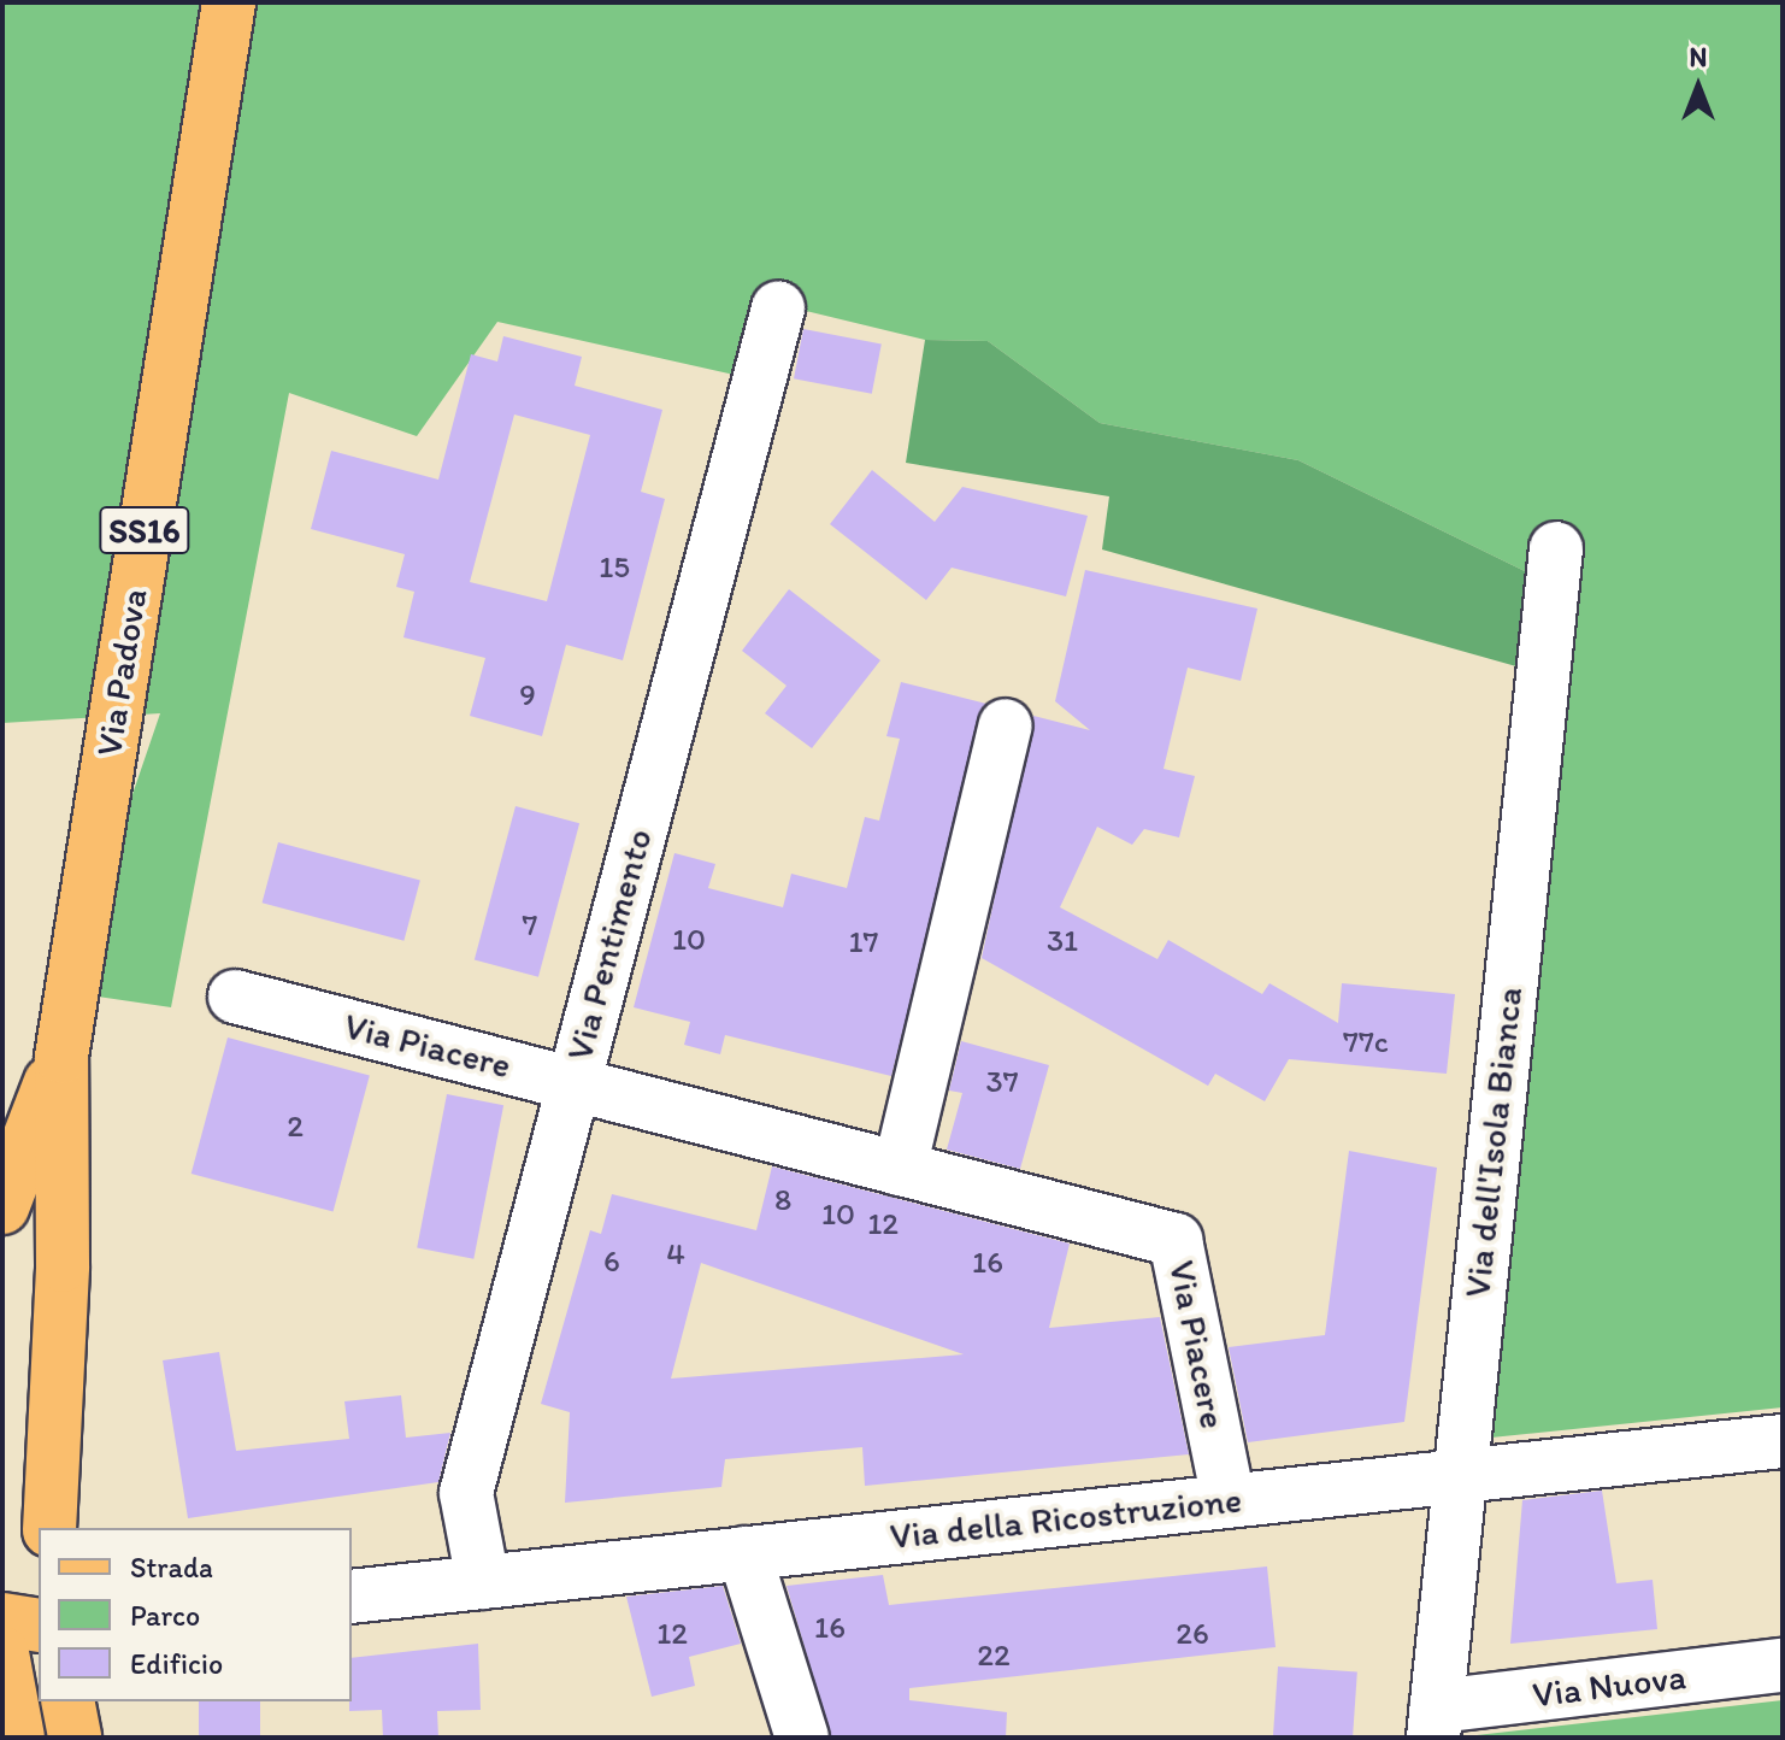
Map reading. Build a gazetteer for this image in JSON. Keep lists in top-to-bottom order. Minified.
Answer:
{"streets":{"main road":["SS16","Via Padova"],"street":["Via Pentimento","Via Piacere","Via dell'Isola Bianca","Via della Ricostruzione","Via Nuova"]},"crossings":[["Via Pentimento","Via Piacere"],["Via Pentimento","Via della Ricostruzione"],["Via Piacere","Via della Ricostruzione"],["Via dell'Isola Bianca","Via della Ricostruzione"],["Via dell'Isola Bianca","Via Nuova"]],"house_numbers":["15","9","7","10","31","17","77c","37","2","8","10","12","4","6","16","16","12","26","22"],"legend":["Strada","Parco","Edificio"],"north":"top"}
